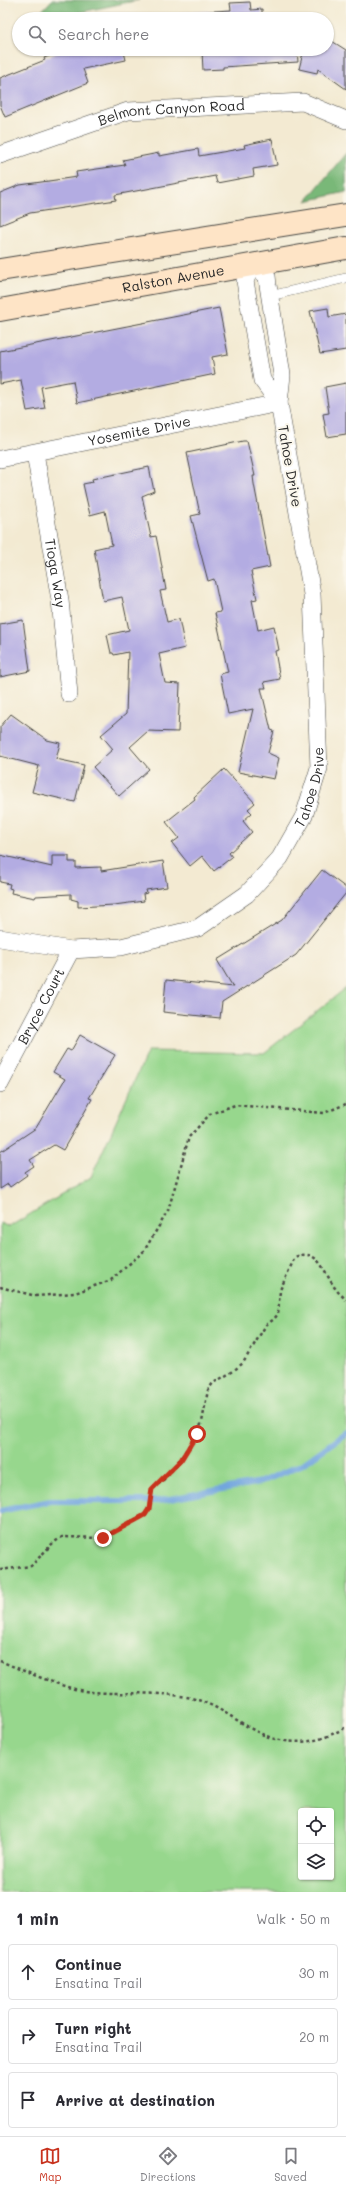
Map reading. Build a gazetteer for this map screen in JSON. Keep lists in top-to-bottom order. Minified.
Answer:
{"streets":{"main road":["Ralston Avenue"],"street":["Belmont Canyon Road","Yosemite Drive","Tahoe Drive","Tioga Way","Bryce Court"]},"crossings":[["Ralston Avenue","Tahoe Drive"],["Yosemite Drive","Tahoe Drive"],["Yosemite Drive","Tioga Way"],["Tahoe Drive","Bryce Court"]],"page":{"search":"Search here","heading":["1 min","Walk · 50 m"],"list":[["Continue","Ensatina Trail","30 m"],["Turn right","Ensatina Trail","20 m"],"Arrive at destination"],"nav":["Map","Directions","Saved"]}}
